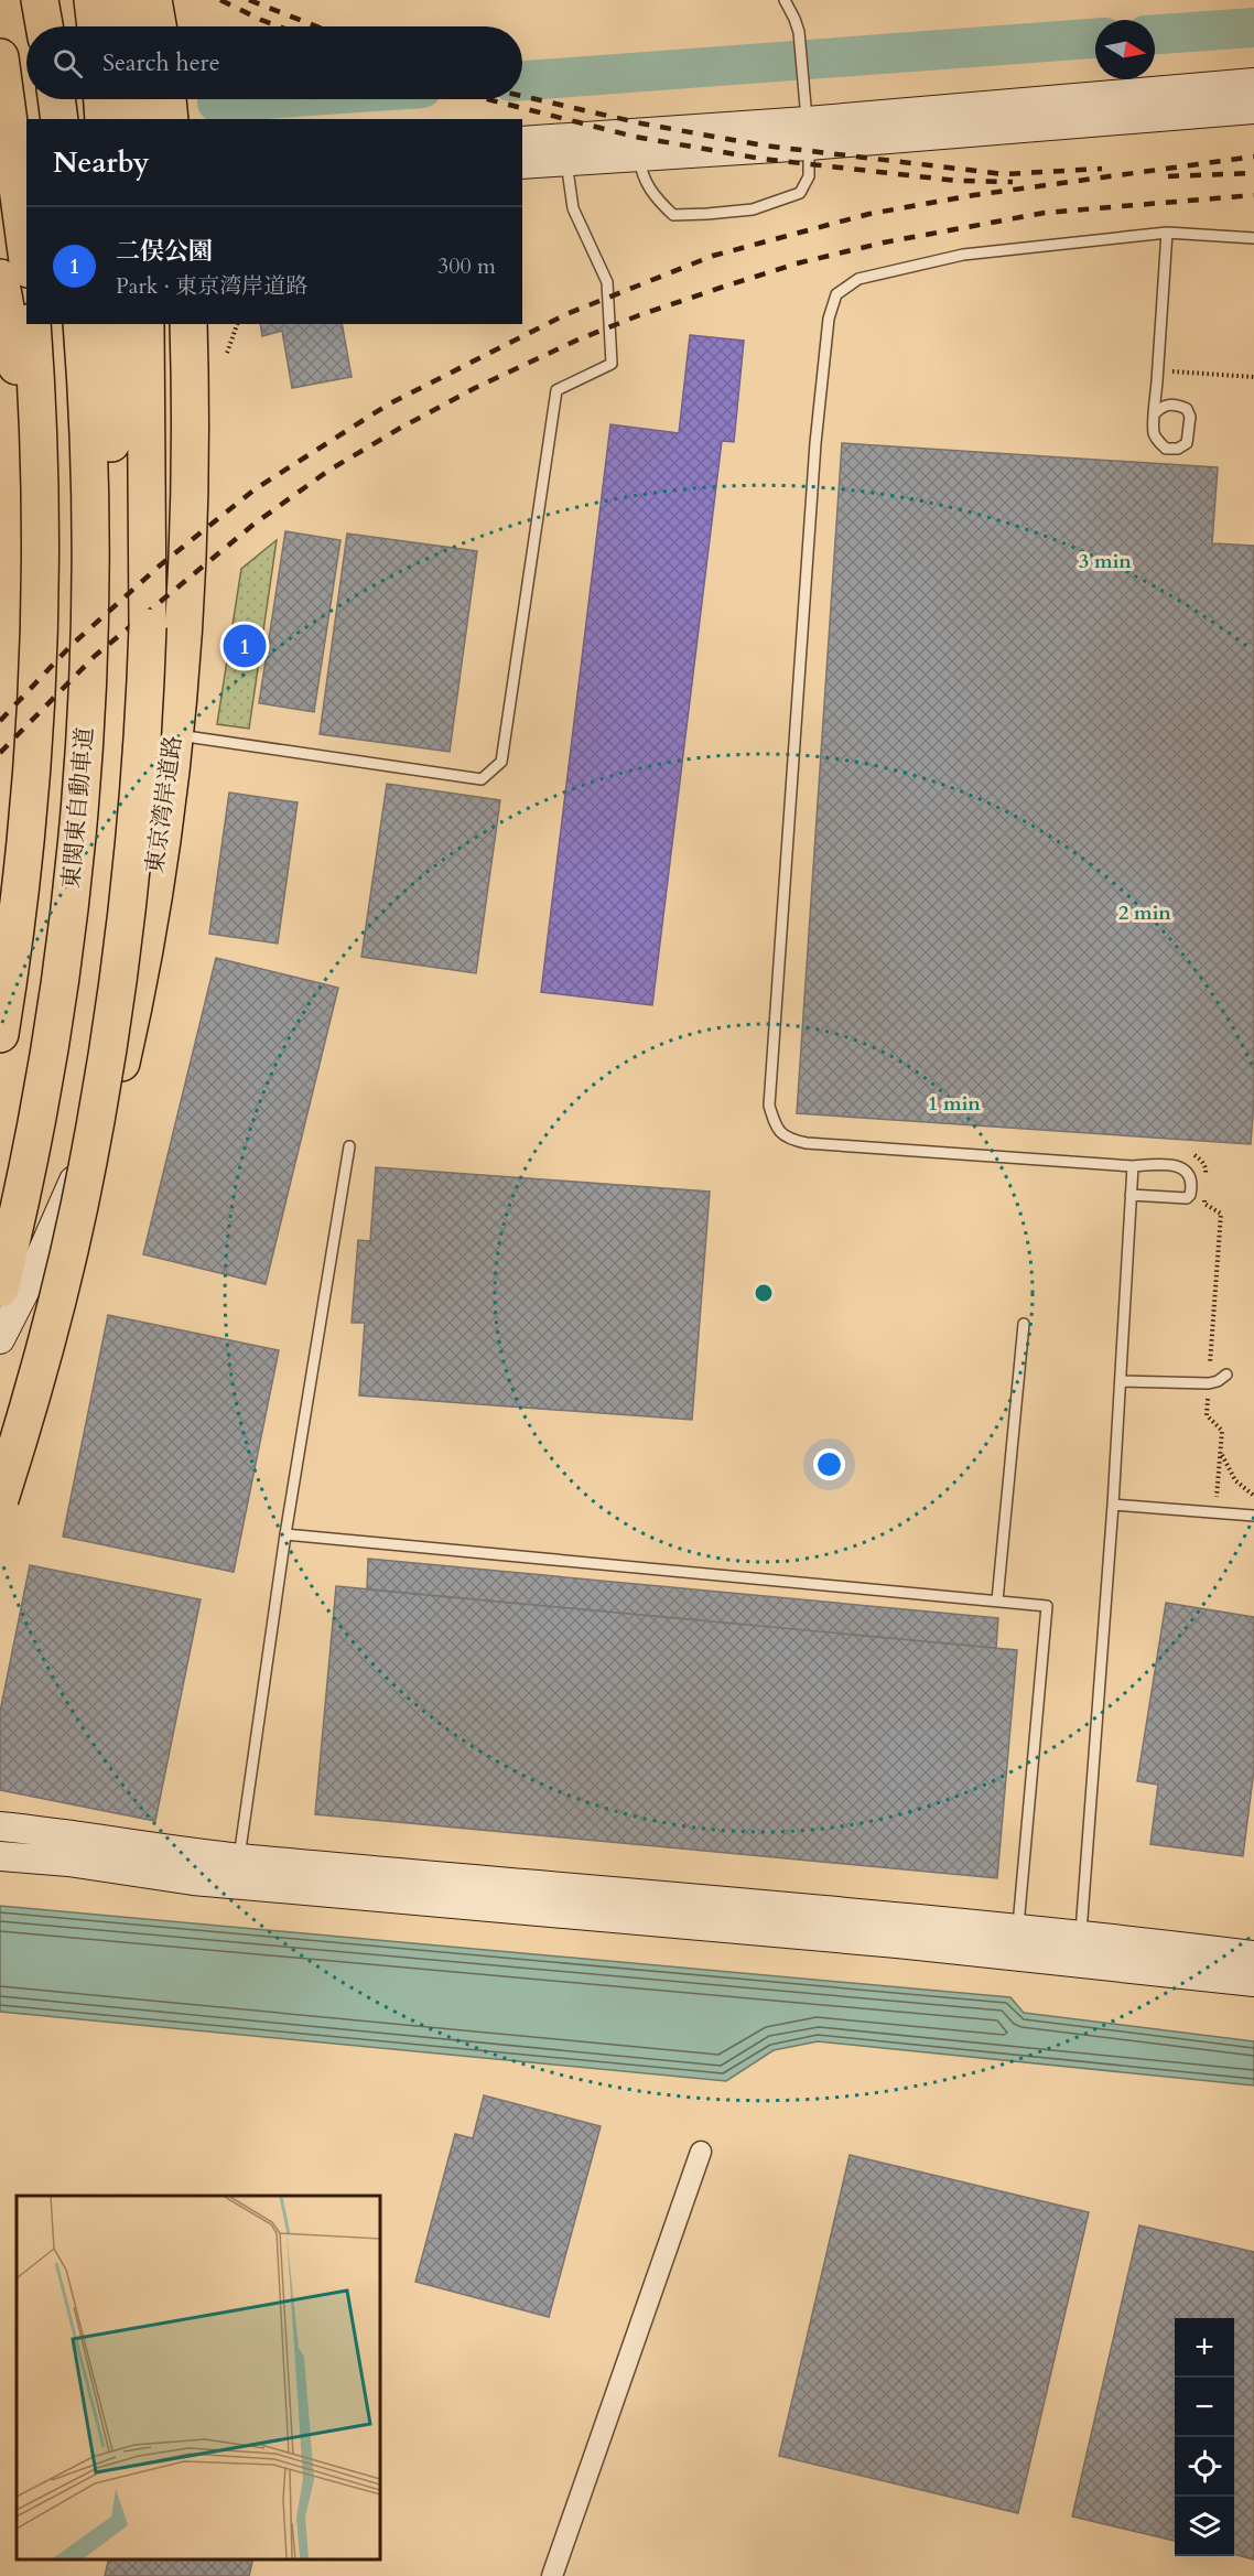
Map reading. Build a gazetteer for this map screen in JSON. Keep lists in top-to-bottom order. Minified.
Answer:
{"streets":{"highway":["東京湾岸道路","東関東自動車道"]},"north":"right","page":{"search":"Search here","heading":"Nearby","list":[{"mark":"1","name":"二俣公園","note":"Park · 東京湾岸道路","value":"300 m"}],"pins":"1","map_buttons":["+","−"]},"rings":["3 min","2 min","1 min"]}
